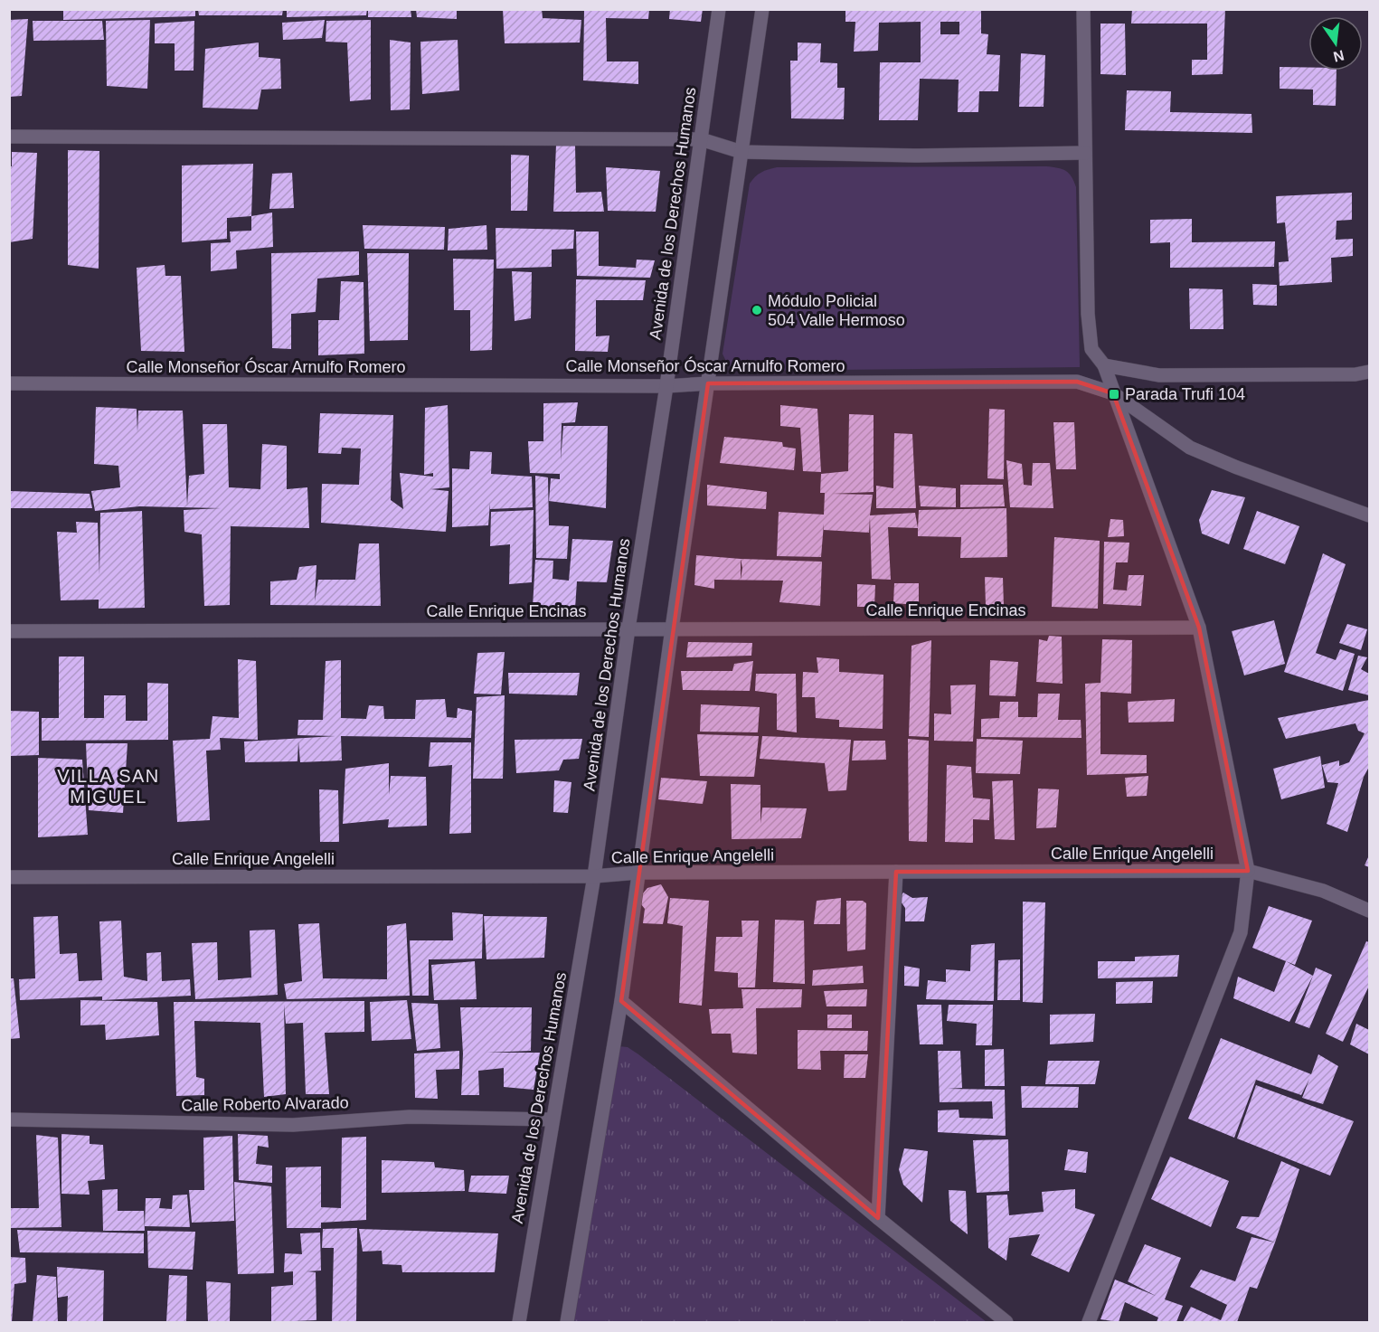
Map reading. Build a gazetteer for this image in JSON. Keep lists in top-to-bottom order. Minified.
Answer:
{"streets":{"street":["Avenida de los Derechos Humanos","Calle Monseñor Óscar Arnulfo Romero","Calle Enrique Encinas","Calle Enrique Angelelli","Calle Roberto Alvarado"]},"crossings":[["Avenida de los Derechos Humanos","Calle Monseñor Óscar Arnulfo Romero"],["Avenida de los Derechos Humanos","Calle Enrique Encinas"],["Avenida de los Derechos Humanos","Calle Enrique Angelelli"],["Avenida de los Derechos Humanos","Calle Roberto Alvarado"]],"districts":["VILLA SAN MIGUEL"],"places":{"other":["Módulo Policial 504 Valle Hermoso"],"transit":["Parada Trufi 104"]},"north":"bottom"}
